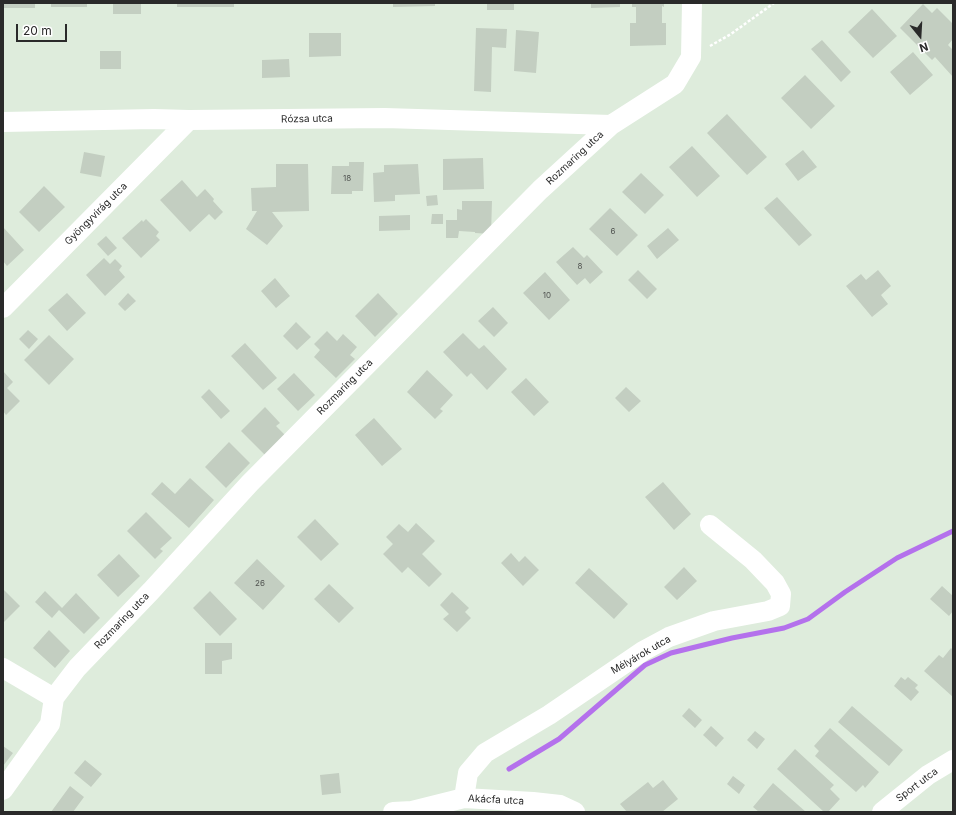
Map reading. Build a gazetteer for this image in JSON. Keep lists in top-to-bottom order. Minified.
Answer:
{"streets":{"street":["Rózsa utca","Rozmaring utca","Gyöngyvirág utca","Mélyárok utca","Sport utca","Akácfa utca"]},"crossings":[["Rózsa utca","Rozmaring utca"],["Rózsa utca","Gyöngyvirág utca"],["Mélyárok utca","Akácfa utca"]],"house_numbers":["18","6","8","10","26"],"scale_bar":"20 m","north":"bottom"}
